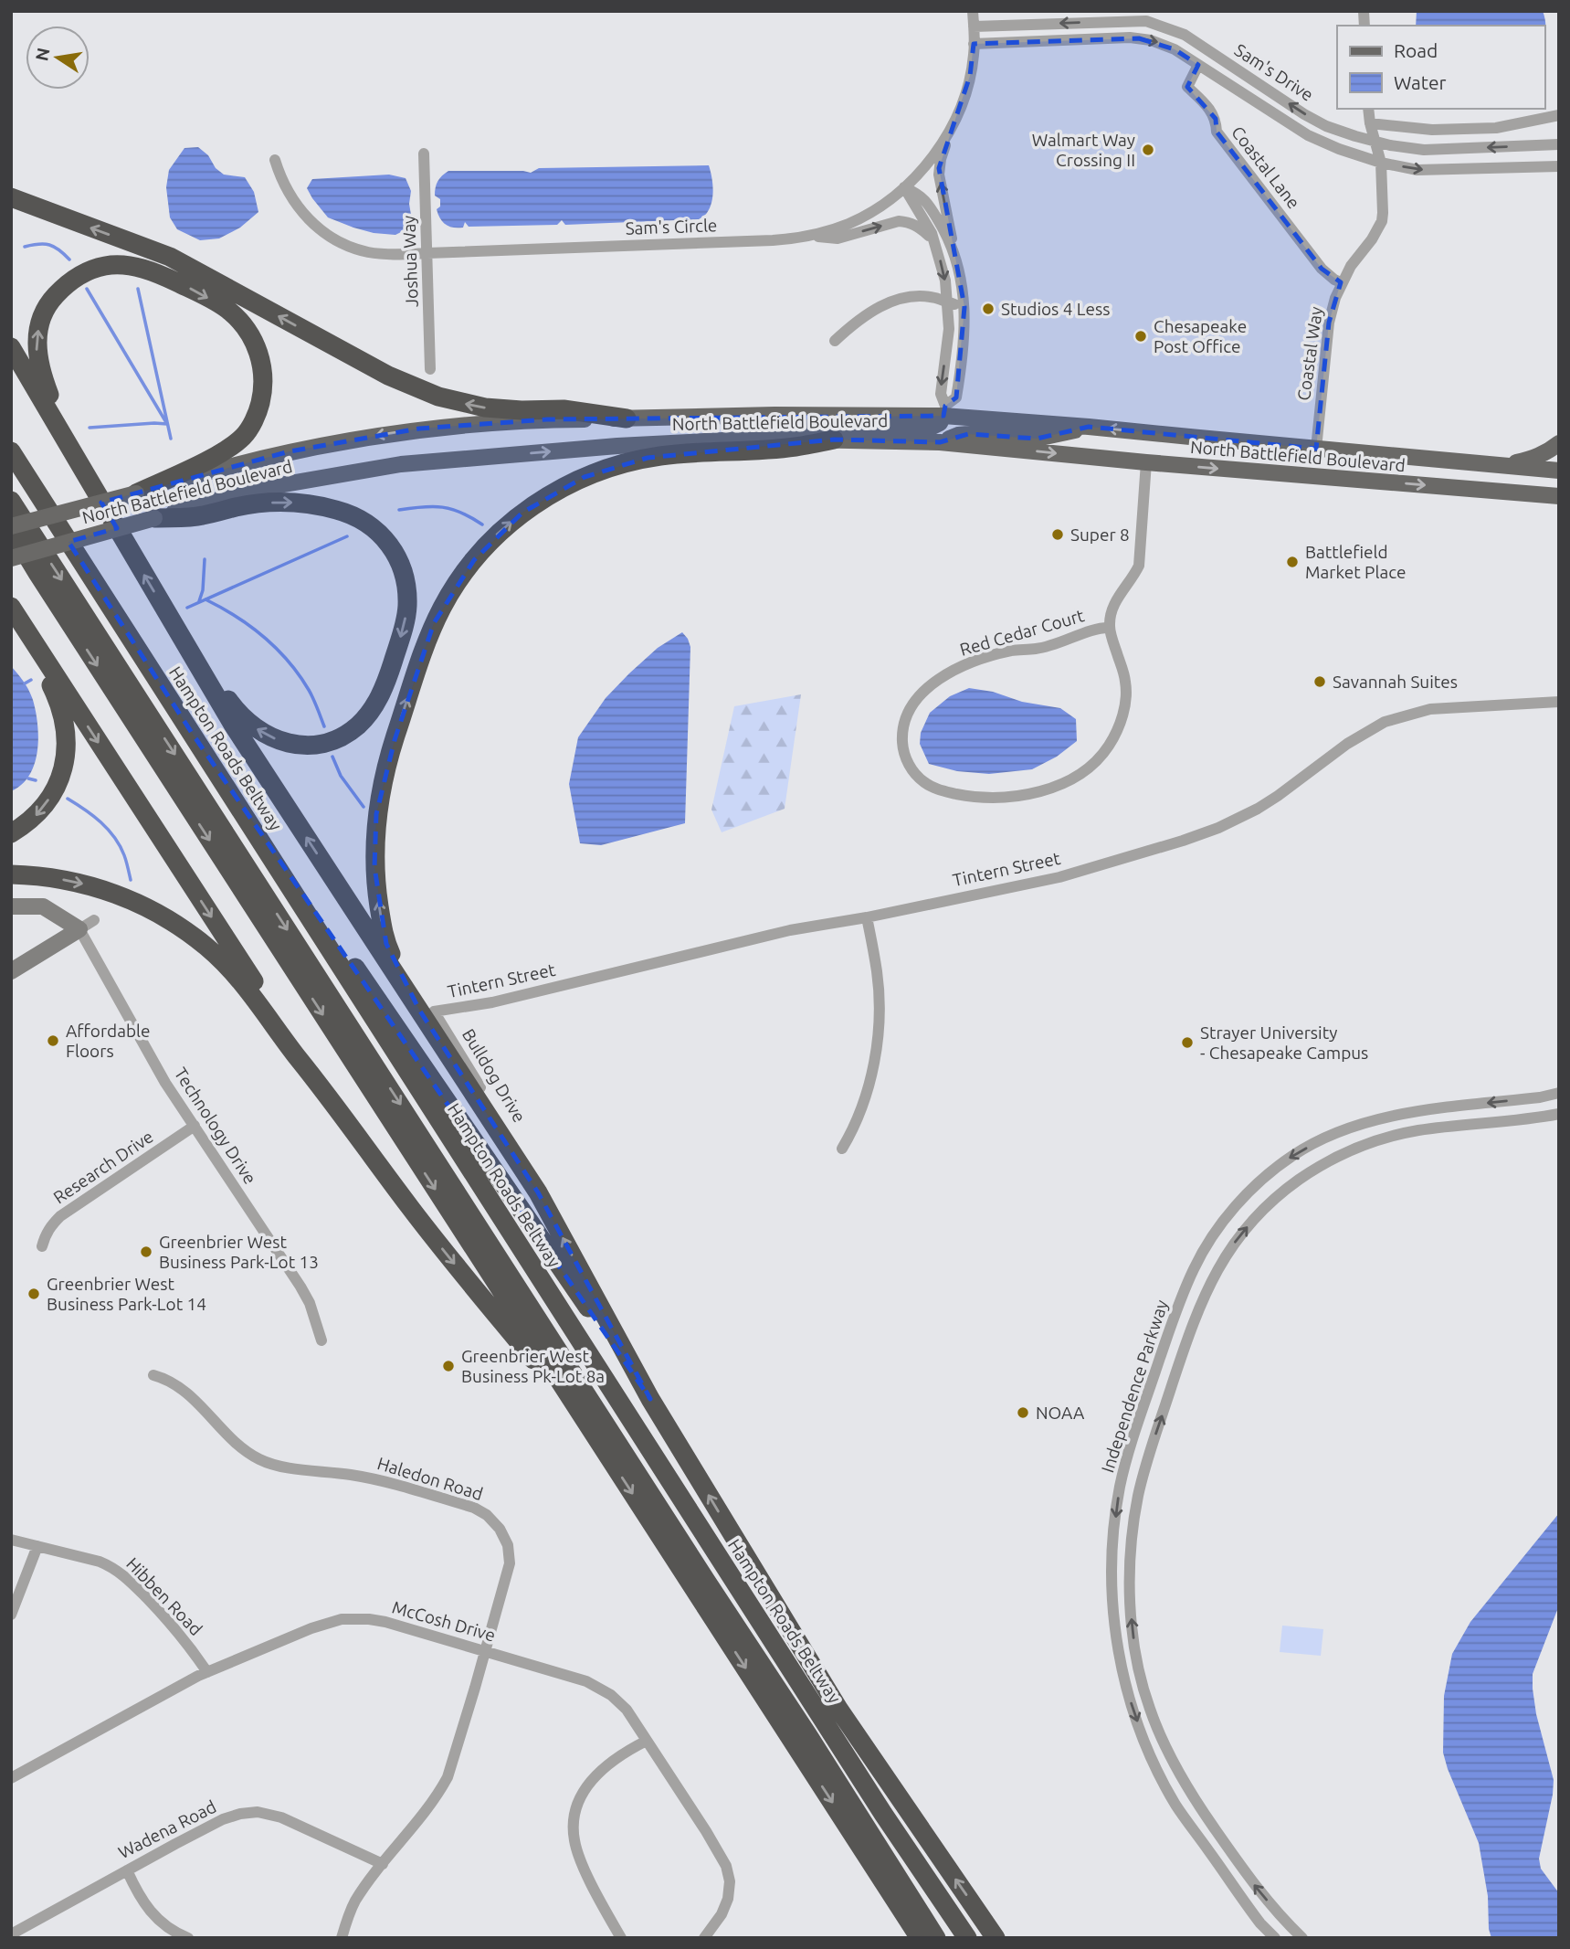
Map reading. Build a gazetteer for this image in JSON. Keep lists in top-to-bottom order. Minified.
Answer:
{"streets":{"highway":["Hampton Roads Beltway"],"main road":["North Battlefield Boulevard"],"street":["Sam's Drive","Coastal Lane","Sam's Circle","Joshua Way","Coastal Way","Red Cedar Court","Tintern Street","Bulldog Drive","Technology Drive","Research Drive","Independence Parkway","Haledon Road","Hibben Road","McCosh Drive","Wadena Road"]},"crossings":[["Sam's Drive","Coastal Lane"],["Sam's Drive","Sam's Circle"],["Sam's Drive","Coastal Way"],["Coastal Lane","Coastal Way"],["Sam's Circle","Joshua Way"],["Coastal Way","North Battlefield Boulevard"],["North Battlefield Boulevard","Red Cedar Court"],["Tintern Street","Bulldog Drive"],["Technology Drive","Research Drive"],["Haledon Road","McCosh Drive"],["Haledon Road","Wadena Road"],["Hibben Road","McCosh Drive"]],"places":["Walmart Way Crossing II","Studios 4 Less","Chesapeake Post Office","Super 8","Battlefield Market Place","Savannah Suites","Affordable Floors","Strayer University - Chesapeake Campus","Greenbrier West Business Park-Lot 13","Greenbrier West Business Park-Lot 14","Greenbrier West Business Pk-Lot 8a","NOAA"],"legend":["Road","Water"],"north":"left"}
